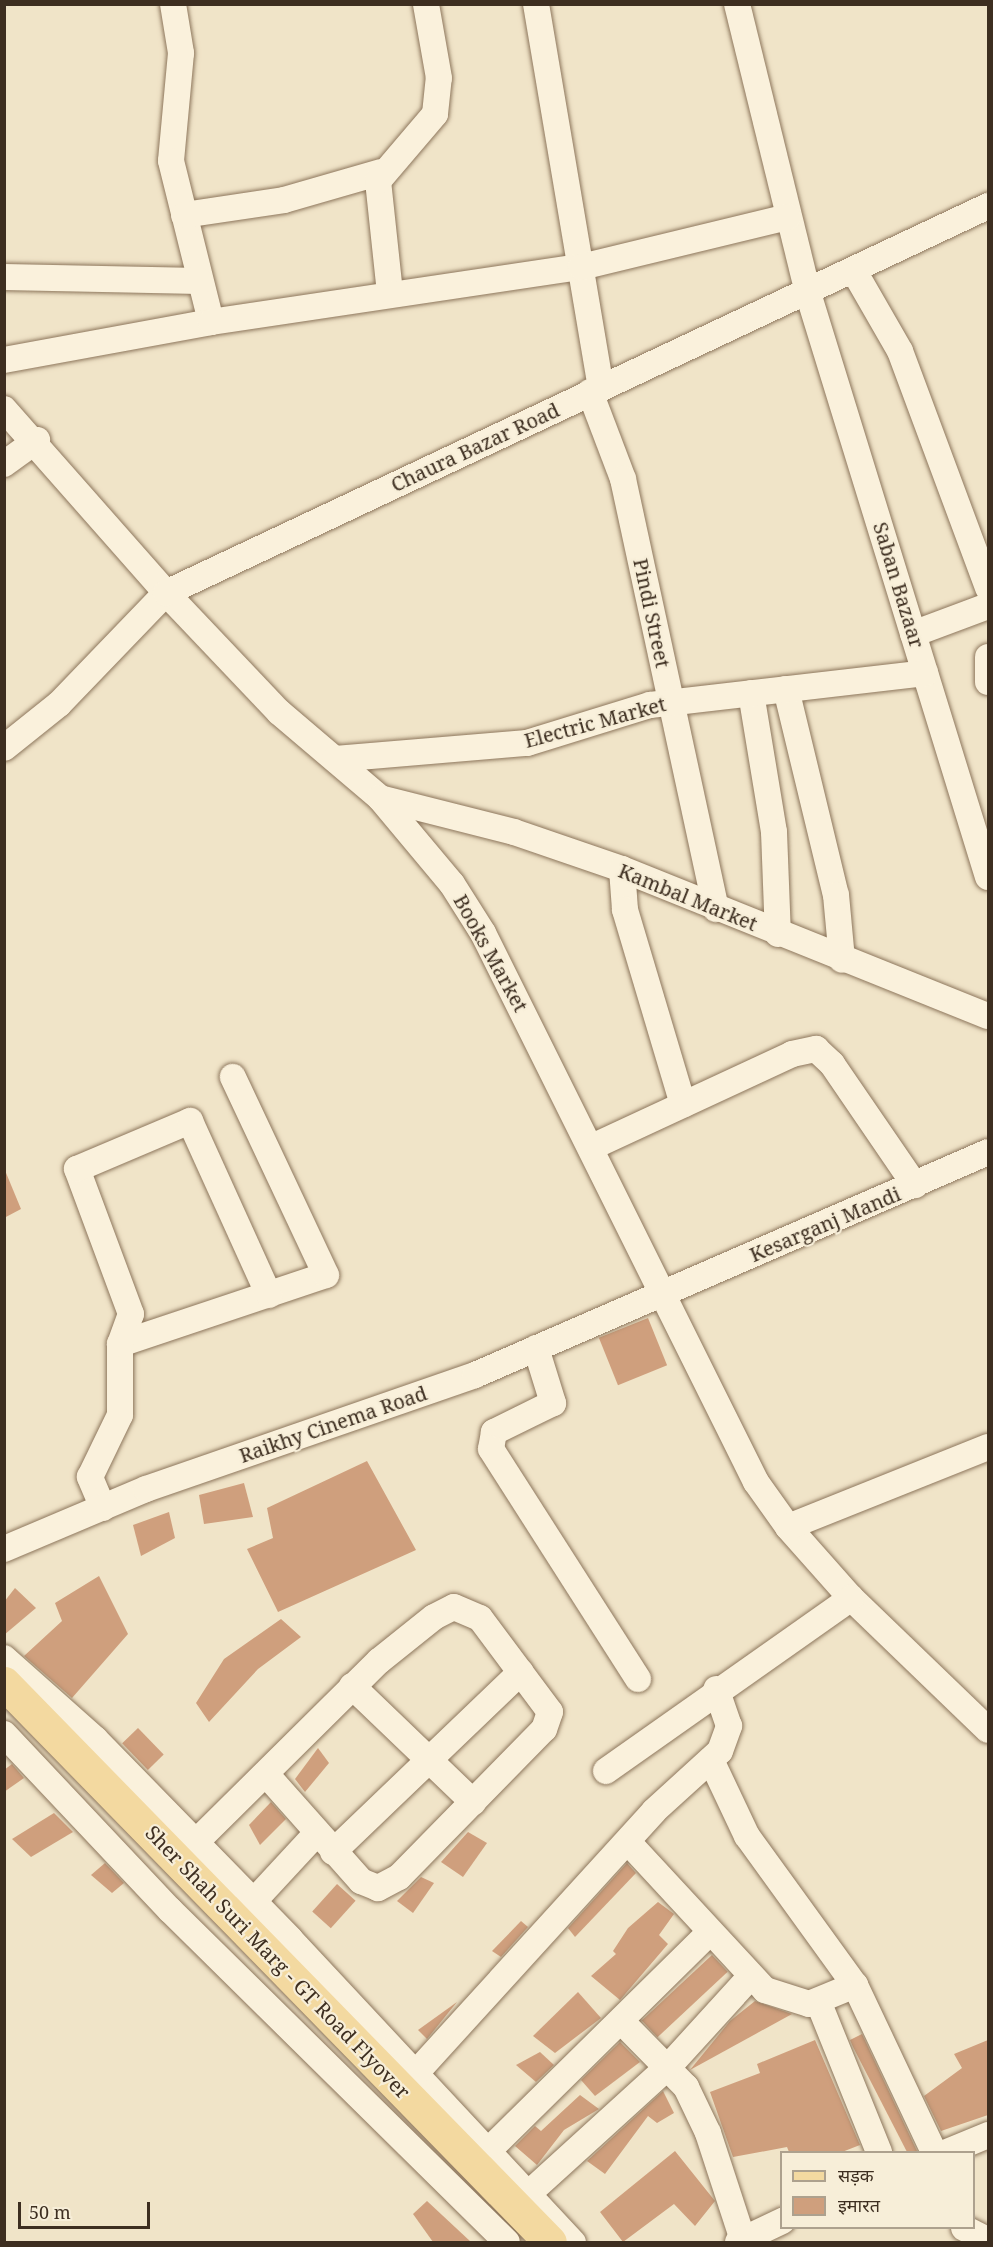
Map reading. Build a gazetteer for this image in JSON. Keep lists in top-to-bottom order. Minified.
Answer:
{"streets":{"main road":["Sher Shah Suri Marg - GT Road Flyover"],"street":["Chaura Bazar Road","Saban Bazaar","Pindi Street","Electric Market","Kambal Market","Books Market","Kesarganj Mandi","Raikhy Cinema Road"]},"crossings":[["Chaura Bazar Road","Saban Bazaar"],["Chaura Bazar Road","Pindi Street"],["Chaura Bazar Road","Books Market"],["Saban Bazaar","Electric Market"],["Pindi Street","Electric Market"],["Pindi Street","Kambal Market"],["Electric Market","Books Market"],["Kambal Market","Books Market"],["Books Market","Kesarganj Mandi"],["Books Market","Raikhy Cinema Road"],["Kesarganj Mandi","Raikhy Cinema Road"]],"legend":["सड़क","इमारत"],"scale_bar":"50 m"}
